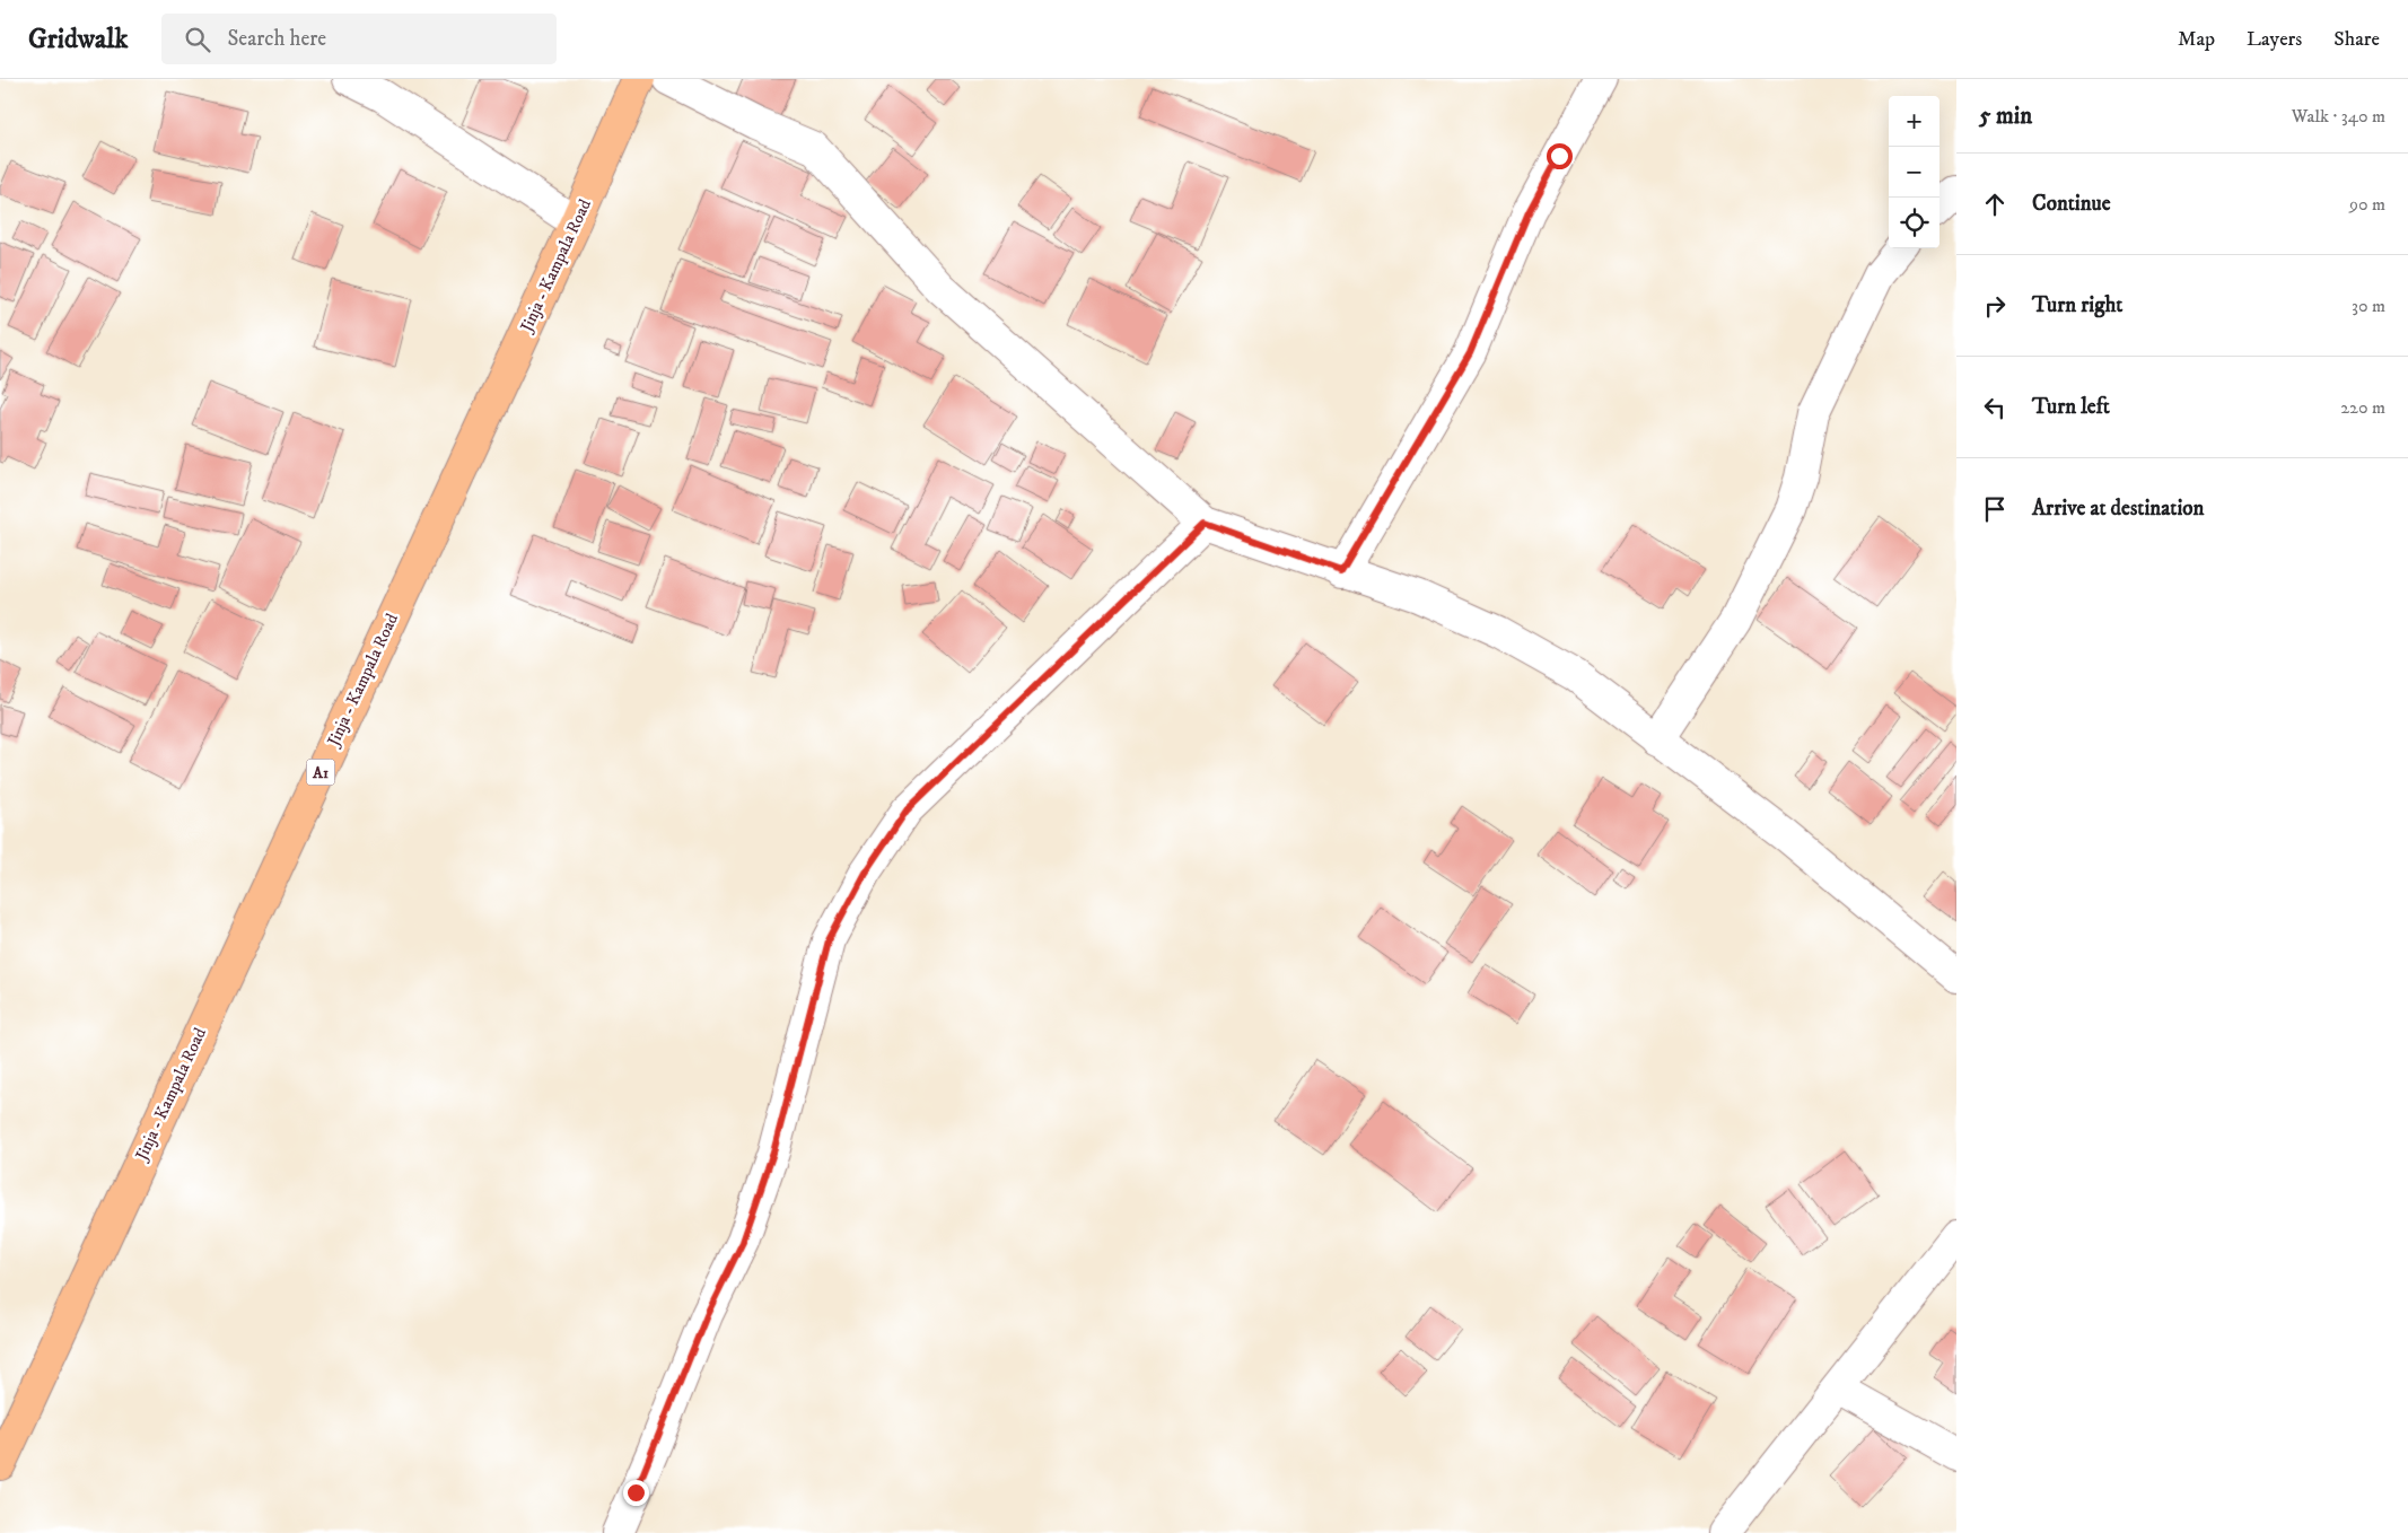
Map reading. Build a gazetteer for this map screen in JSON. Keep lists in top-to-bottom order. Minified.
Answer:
{"streets":{"highway":["Jinja - Kampala Road","A1"]},"page":{"header":"Gridwalk","search":"Search here","nav":["Map","Layers","Share"],"heading":["5 min","Walk · 340 m"],"map_buttons":["+","−"],"list":[["Continue","90 m"],["Turn right","30 m"],["Turn left","220 m"],"Arrive at destination"]}}
